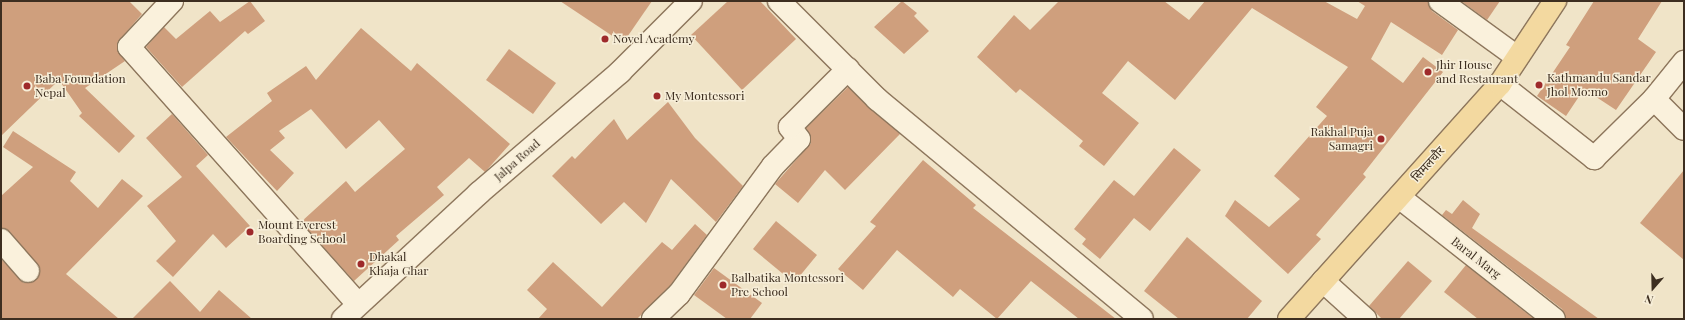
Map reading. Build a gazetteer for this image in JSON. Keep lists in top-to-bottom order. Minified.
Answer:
{"streets":{"main road":["सिमलचौर"],"street":["Jalpa Road","Baral Marg"]},"crossings":[["सिमलचौर","Baral Marg"]],"places":["Novel Academy","Jhir House and Restaurant","Kathmandu Sandar Jhol Mo:mo","Baba Foundation Nepal","My Montessori","Rakhal Puja Samagri","Mount Everest Boarding School","Dhakal Khaja Ghar","Balbatika Montessori Pre School"],"north":"bottom"}
